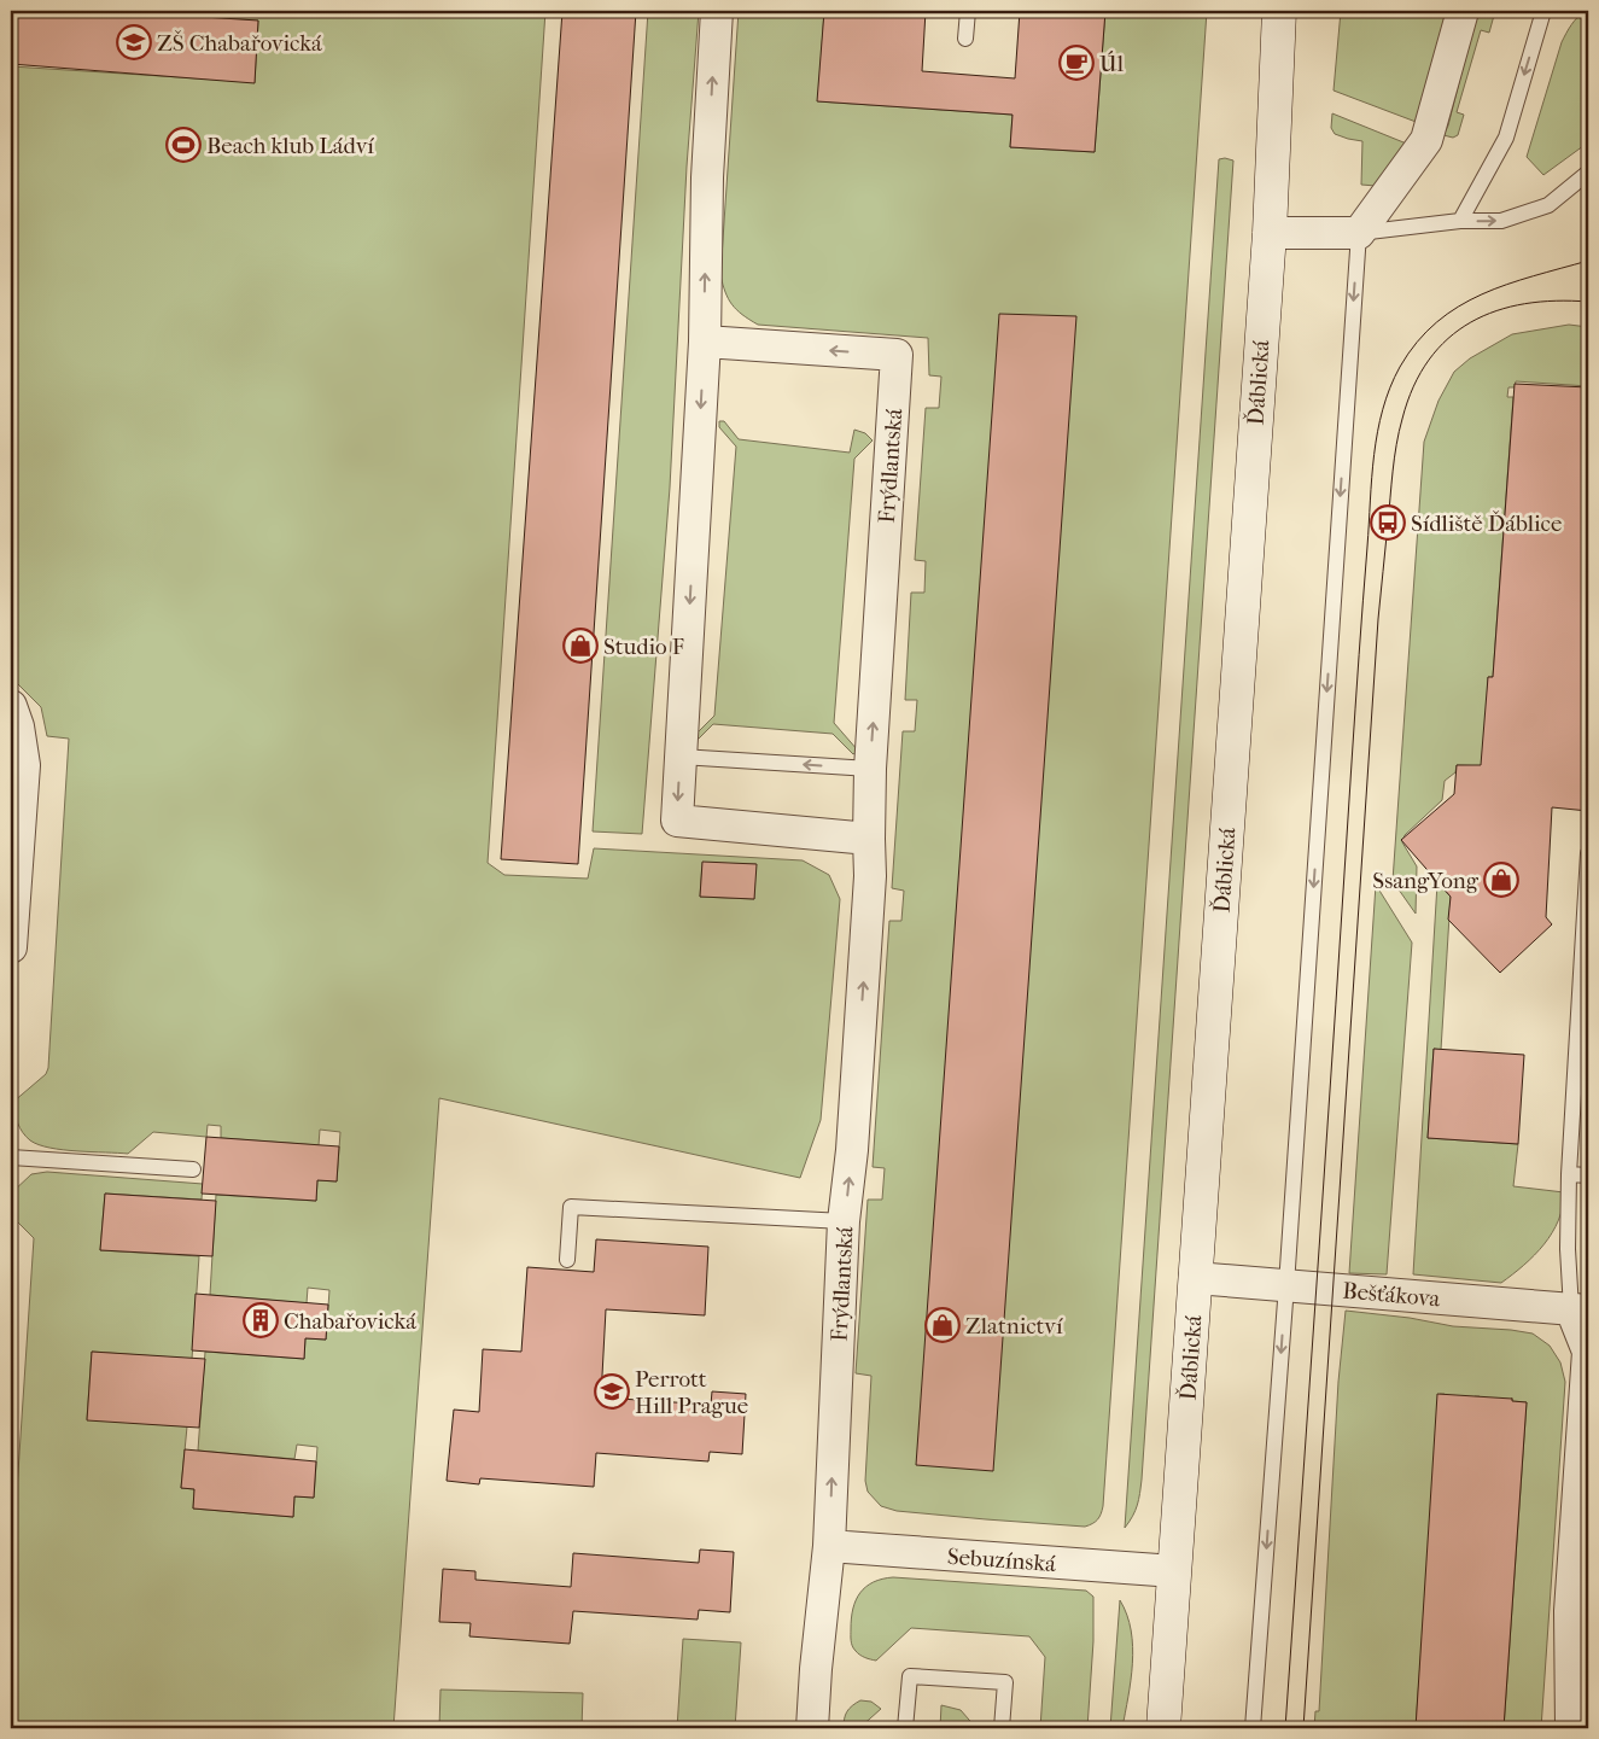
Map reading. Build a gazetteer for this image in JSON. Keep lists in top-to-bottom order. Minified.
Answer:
{"streets":{"main road":["Ďáblická"],"street":["Frýdlantská","Bešťákova","Sebuzínská"]},"crossings":[["Ďáblická","Bešťákova"],["Ďáblická","Sebuzínská"],["Frýdlantská","Sebuzínská"]],"places":{"school or university":["ZŠ Chabařovická","Perrott Hill Prague"],"cafe":["Úl"],"sports":["Beach klub Ládví"],"bus stop":["Sídliště Ďáblice"],"shop":["Studio F","SsangYong","Zlatnictví"],"building":["Chabařovická"]}}
